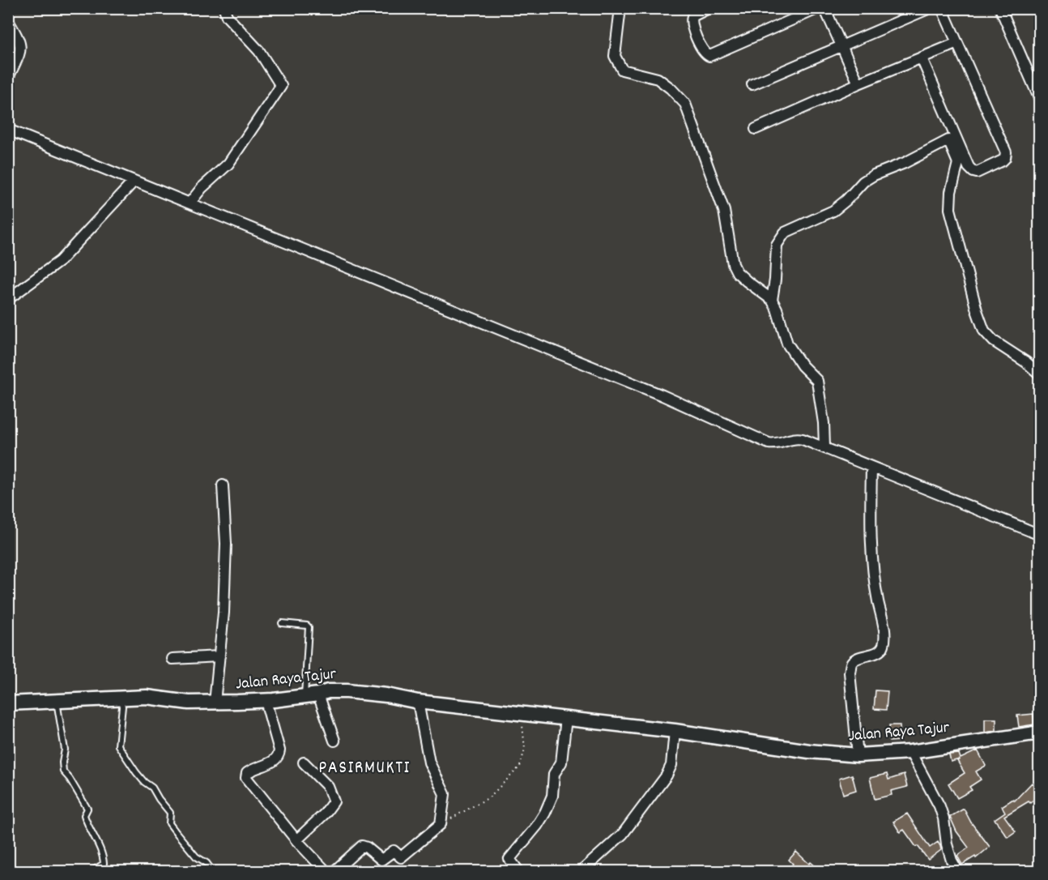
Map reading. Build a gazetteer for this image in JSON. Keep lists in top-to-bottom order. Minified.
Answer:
{"streets":{"main road":["Jalan Raya Tajur"]},"districts":["PASIRMUKTI"]}
